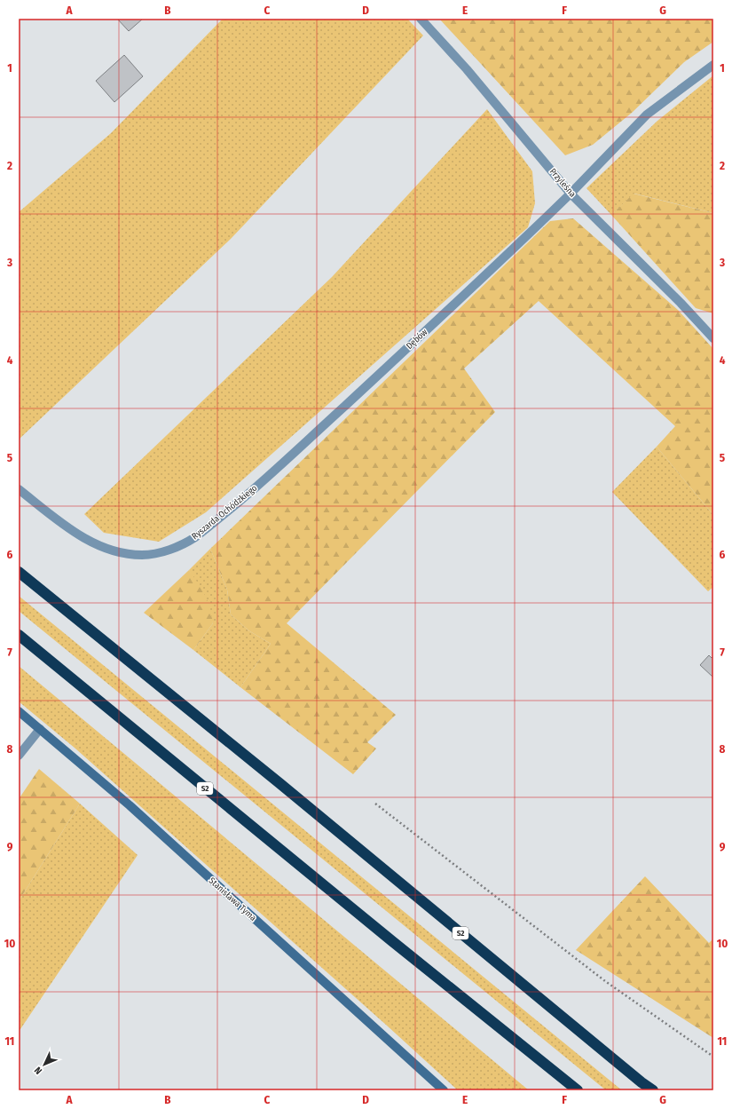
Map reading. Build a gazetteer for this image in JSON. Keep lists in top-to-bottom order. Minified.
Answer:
{"streets":{"highway":["S2"],"street":["Przyleśna","Dębów","Ryszarda Ochódzkiego","Stanisława Tyma"]},"crossings":[["Przyleśna","Dębów"],["Dębów","Ryszarda Ochódzkiego"]],"north":"bottom left","grid":{"columns":["A","B","C","D","E","F","G"],"rows":["1","2","3","4","5","6","7","8","9","10","11"]}}
